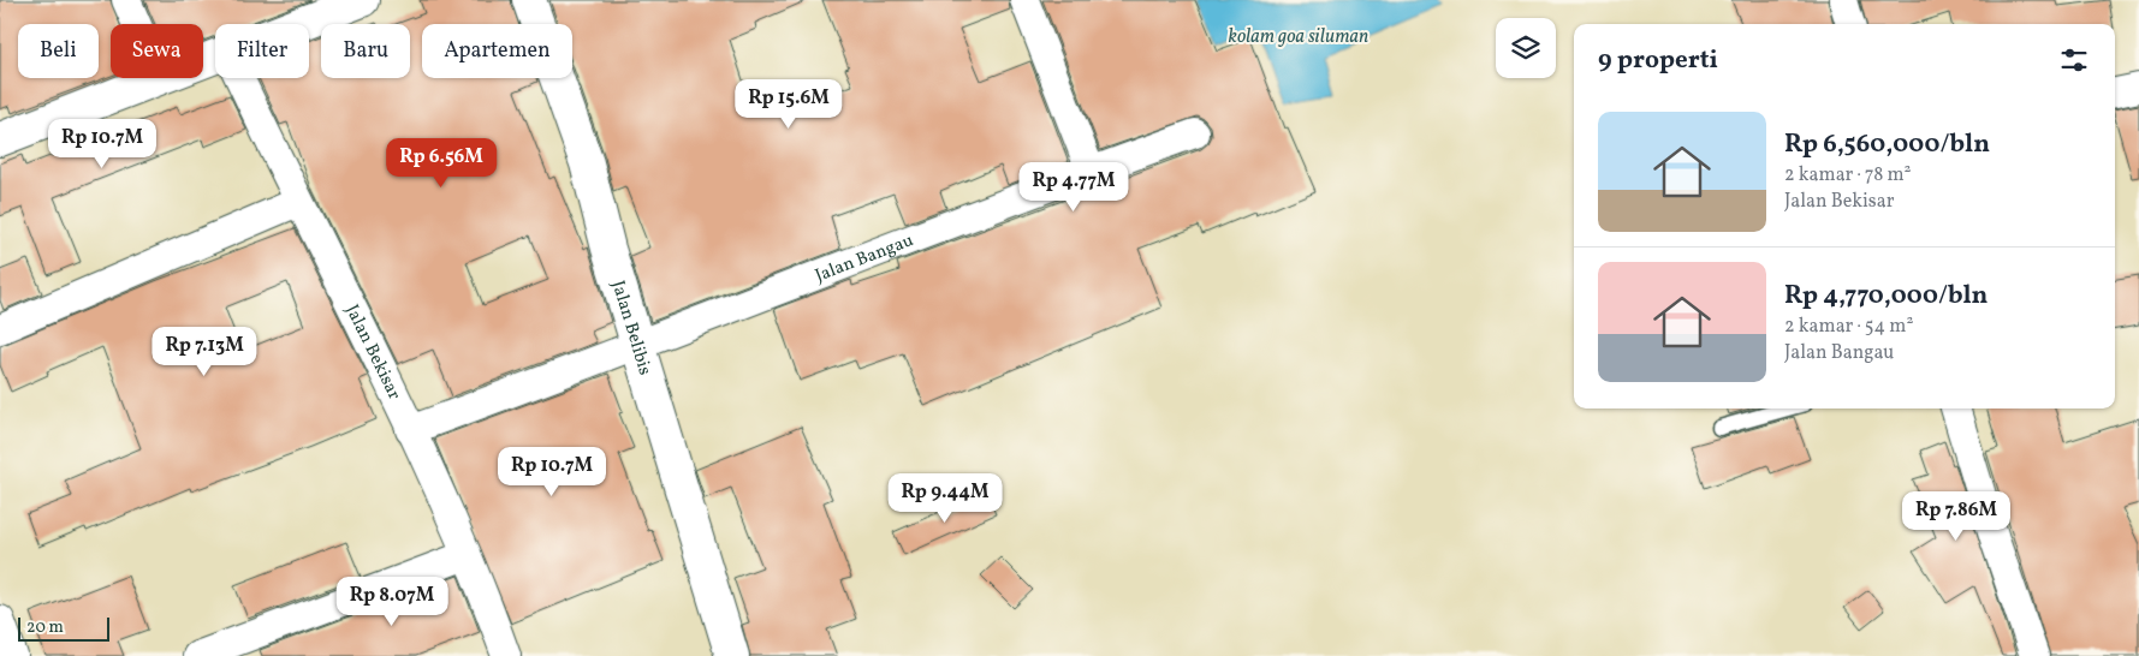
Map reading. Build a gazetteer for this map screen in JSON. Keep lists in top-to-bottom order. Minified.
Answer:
{"streets":{"street":["Jalan Bangau","Jalan Belibis","Jalan Bekisar"]},"crossings":[["Jalan Bangau","Jalan Belibis"],["Jalan Bangau","Jalan Bekisar"]],"water":["kolam goa siluman"],"scale_bar":"20 m","page":{"chip":["Beli","Sewa","Filter","Baru","Apartemen"],"heading":"9 properti","price":["Rp 15.6M","Rp 10.7M","Rp 6.56M","Rp 4.77M","Rp 7.13M","Rp 10.7M","Rp 9.44M","Rp 7.86M","Rp 8.07M"],"list":[{"name":"Rp 6,560,000/bln","note":"2 kamar · 78 m² · Jalan Bekisar"},{"name":"Rp 4,770,000/bln","note":"2 kamar · 54 m² · Jalan Bangau"}],"scale":"20 m"}}
